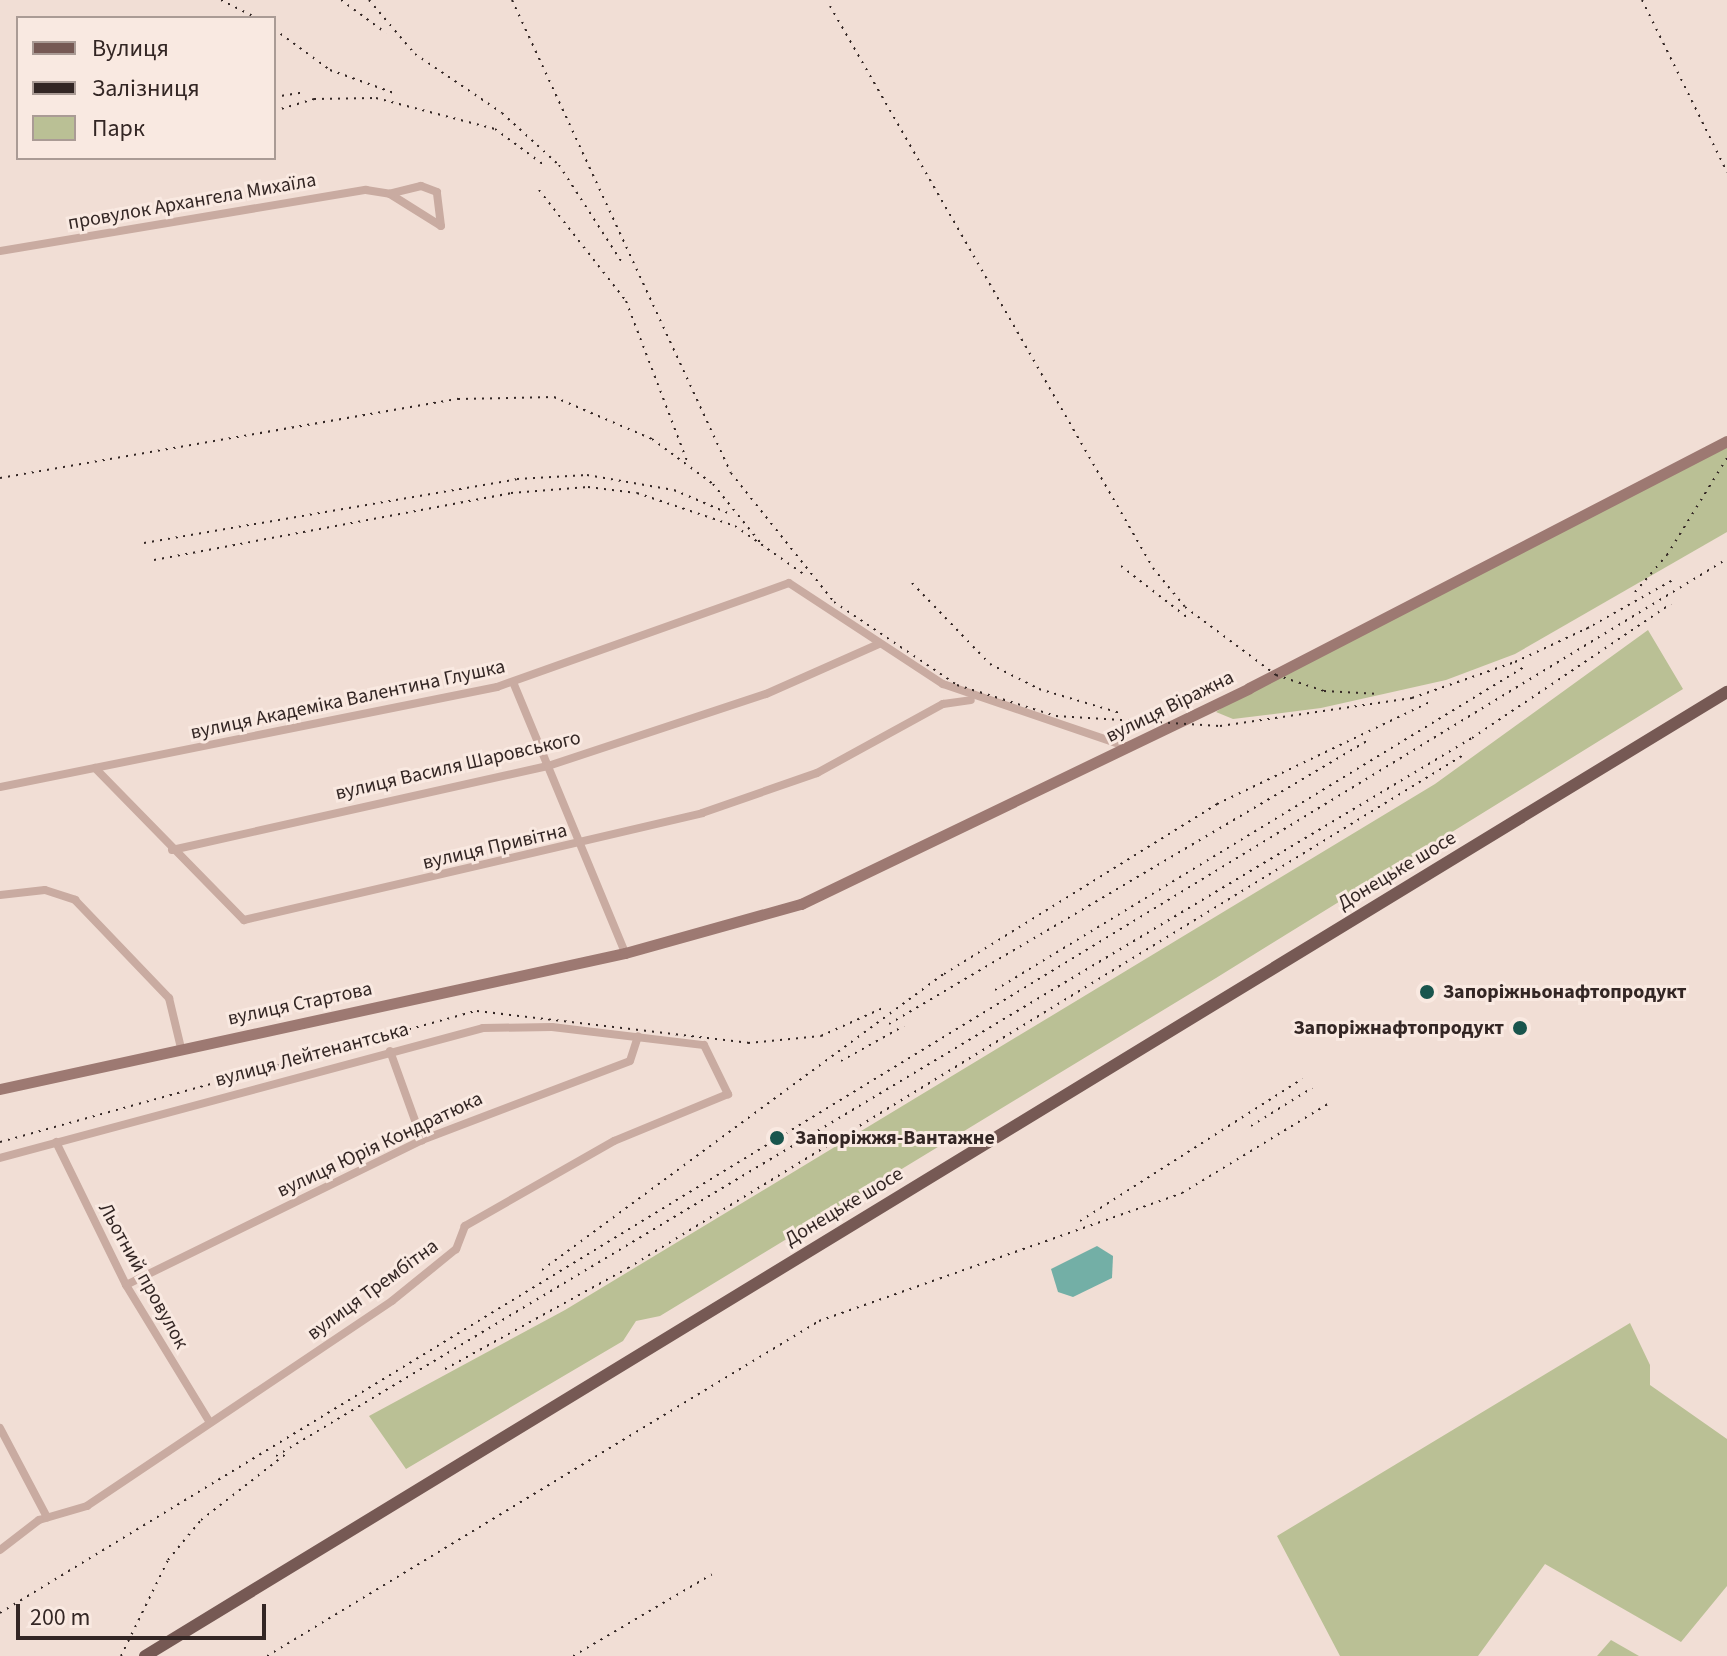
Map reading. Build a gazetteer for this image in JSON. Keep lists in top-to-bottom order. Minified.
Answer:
{"streets":{"main road":["вулиця Віражна","Донецьке шосе","вулиця Стартова"],"street":["провулок Архангела Михаїла","вулиця Академіка Валентина Глушка","вулиця Василя Шаровського","вулиця Привітна","вулиця Лейтенантська","вулиця Юрія Кондратюка","Льотний провулок","вулиця Трембітна"]},"crossings":[["вулиця Академіка Валентина Глушка","вулиця Василя Шаровського"],["вулиця Академіка Валентина Глушка","вулиця Привітна"],["вулиця Віражна","вулиця Стартова"],["вулиця Василя Шаровського","вулиця Привітна"],["вулиця Лейтенантська","вулиця Юрія Кондратюка"],["вулиця Лейтенантська","Льотний провулок"],["вулиця Лейтенантська","вулиця Трембітна"],["вулиця Юрія Кондратюка","Льотний провулок"],["Льотний провулок","вулиця Трембітна"]],"places":["Запоріжньонафтопродукт","Запоріжнафтопродукт","Запоріжжя-Вантажне"],"legend":["Вулиця","Залізниця","Парк"],"scale_bar":"200 m"}
